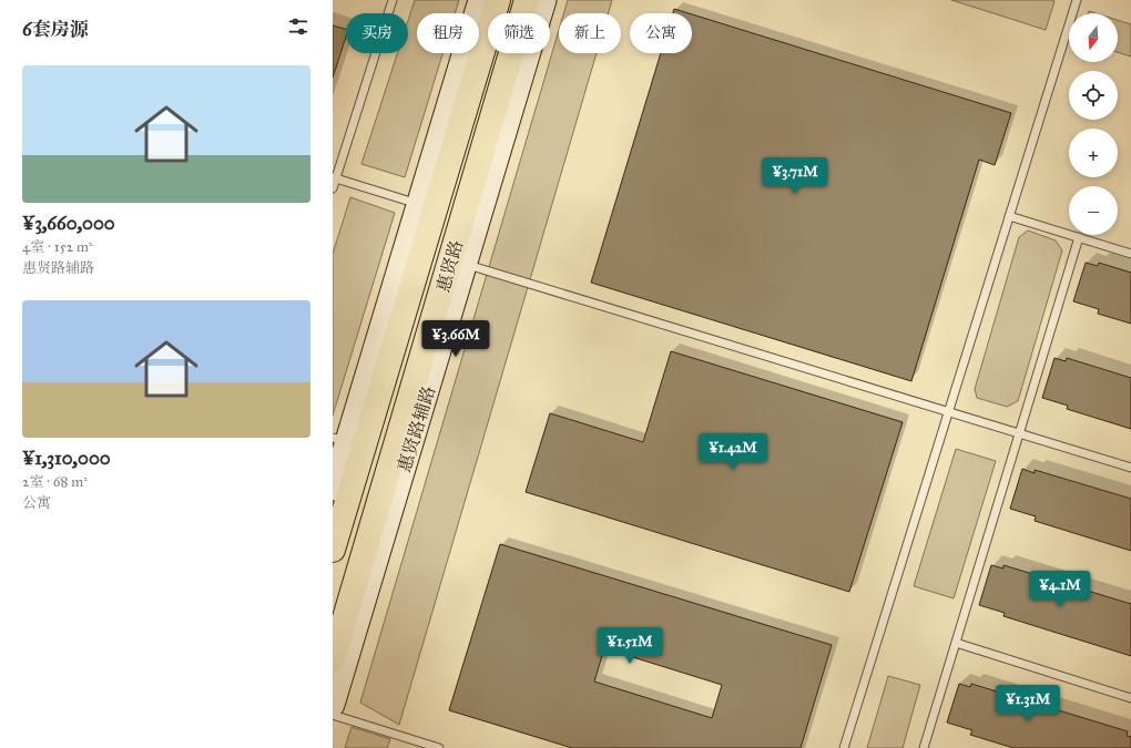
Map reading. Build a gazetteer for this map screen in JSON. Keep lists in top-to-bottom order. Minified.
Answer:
{"streets":{"main road":["惠贤路"],"street":["惠贤路辅路"]},"crossings":[["惠贤路","惠贤路辅路"]],"north":"bottom","page":{"heading":"6套房源","map_buttons":["+","−"],"chip":["买房","租房","筛选","新上","公寓"],"list":[{"name":"¥3,660,000","note":"4室 · 152 m² · 惠贤路辅路"},{"name":"¥1,310,000","note":"2室 · 68 m² · 公寓"}],"price":["¥3.71M","¥3.66M","¥1.42M","¥4.1M","¥1.51M","¥1.31M"]}}
